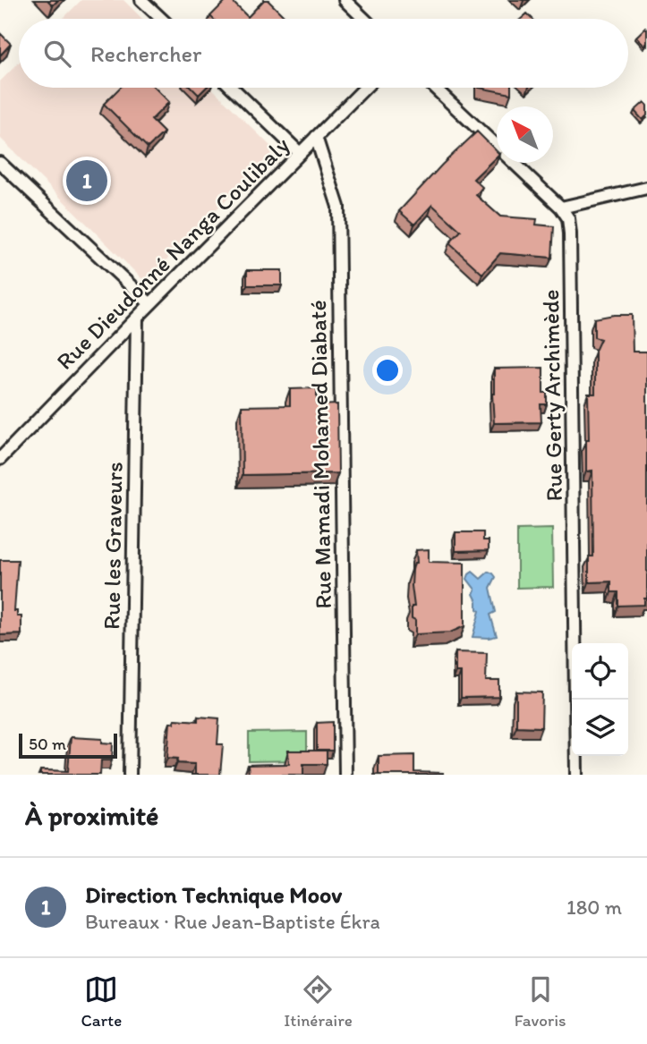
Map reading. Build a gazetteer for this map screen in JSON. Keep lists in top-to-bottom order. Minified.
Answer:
{"streets":{"street":["Rue Dieudonné Nanga Coulibaly","Rue Gerty Archimède","Rue Mamadi Mohamed Diabaté","Rue les Graveurs"]},"crossings":[["Rue Dieudonné Nanga Coulibaly","Rue Mamadi Mohamed Diabaté"],["Rue Dieudonné Nanga Coulibaly","Rue les Graveurs"]],"scale_bar":"50 m","north":"top left","page":{"search":"Rechercher","pins":"1","scale":"50 m","heading":"À proximité","list":[{"mark":"1","name":"Direction Technique Moov","note":"Bureaux · Rue Jean-Baptiste Ékra","value":"180 m"}],"nav":["Carte","Itinéraire","Favoris"]}}
